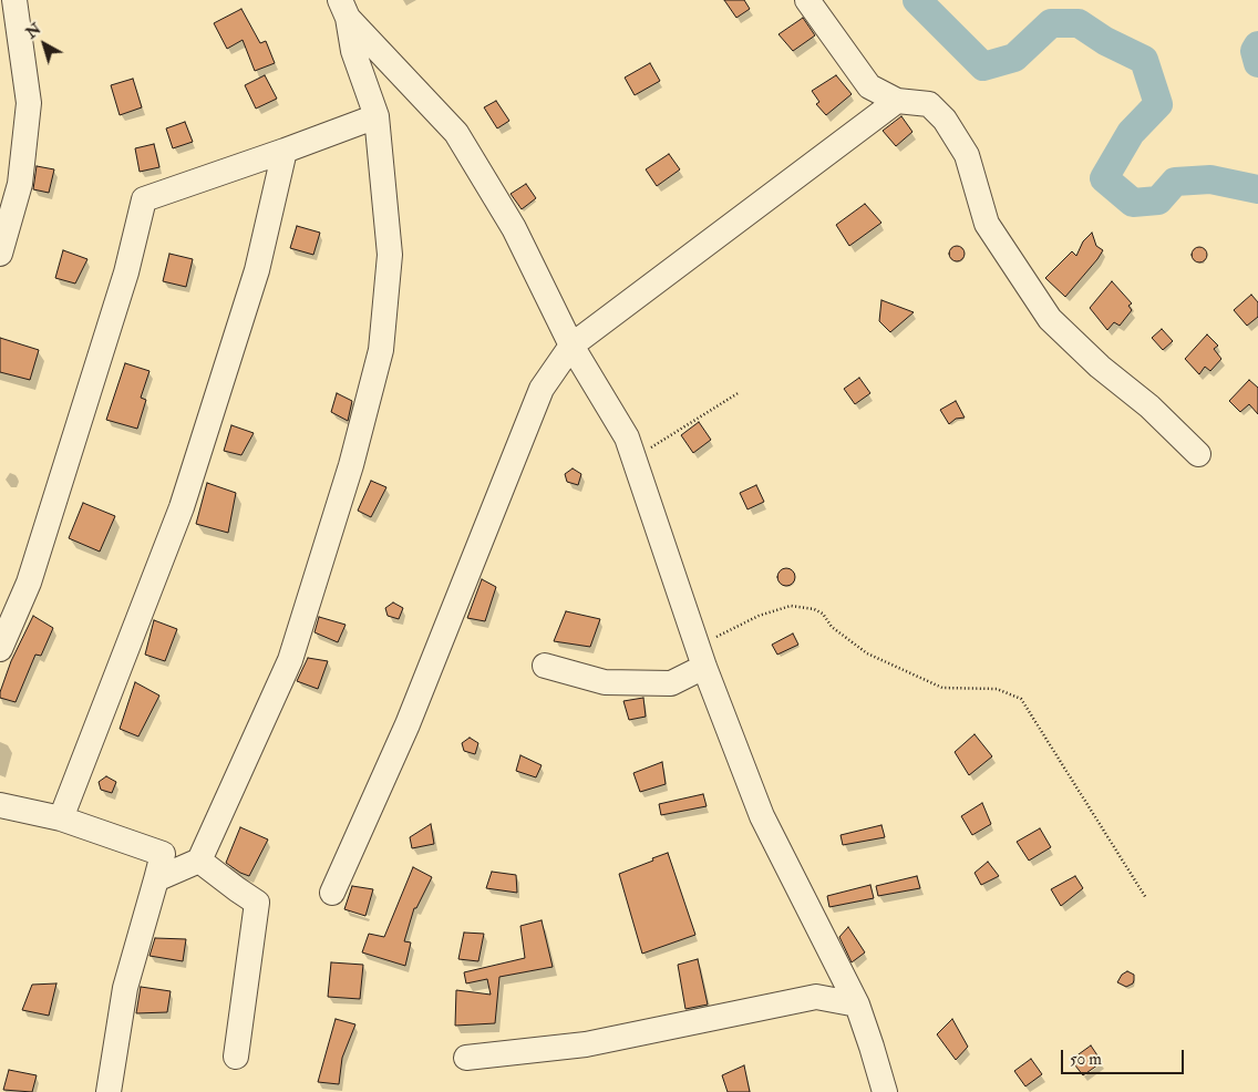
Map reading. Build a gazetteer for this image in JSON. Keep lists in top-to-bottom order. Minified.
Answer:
{"scale_bar":"50 m","north":"top left"}
